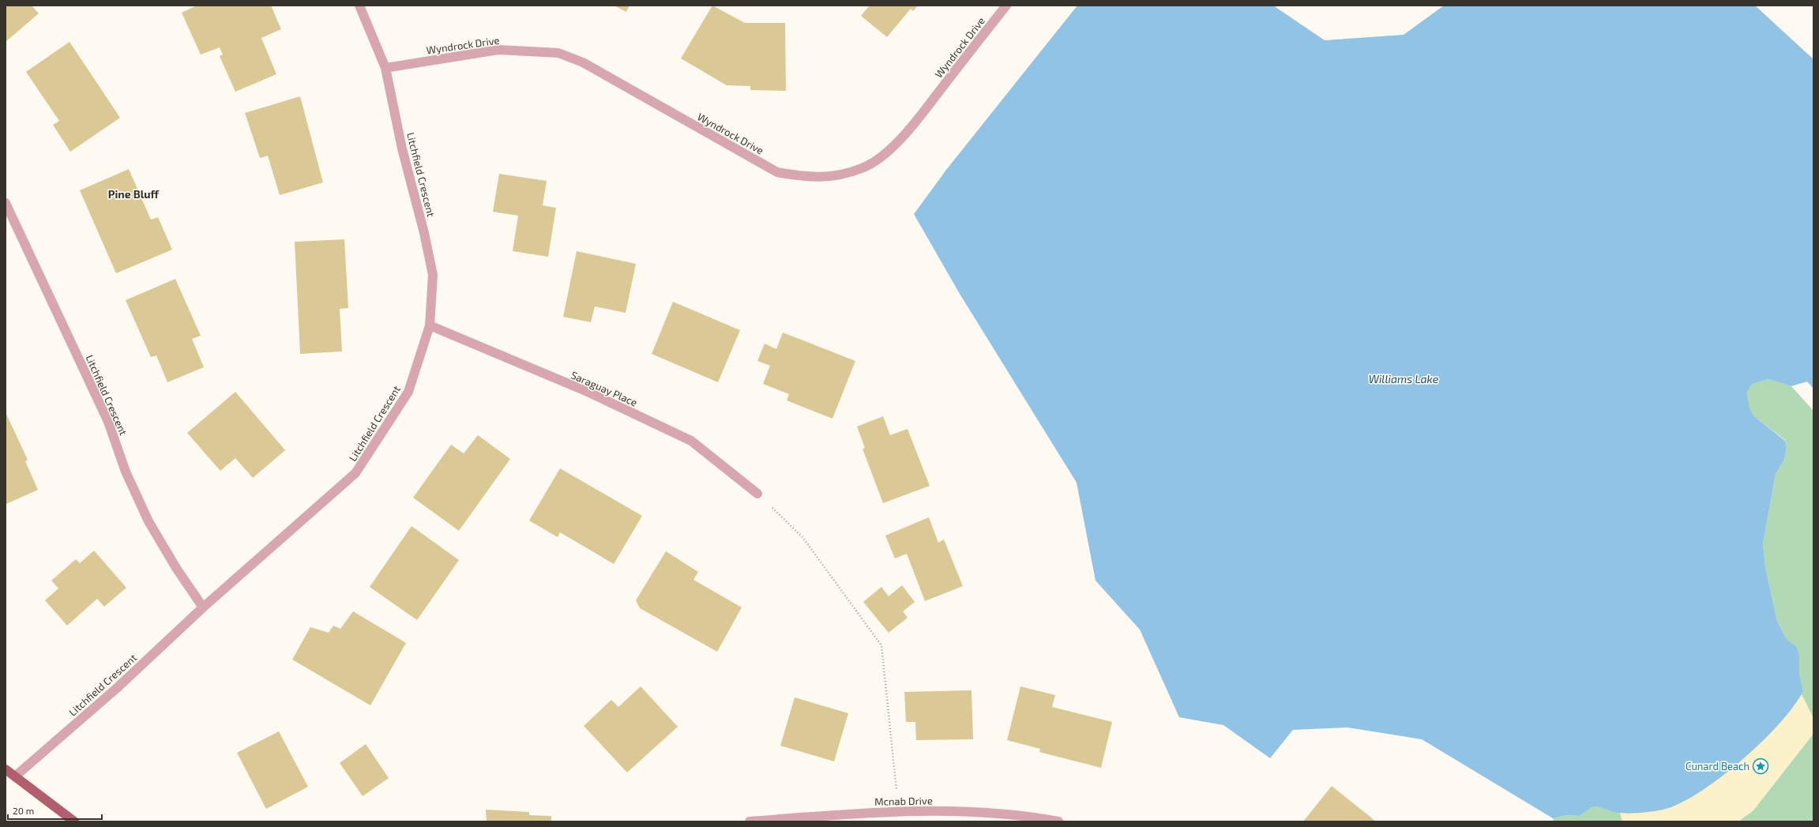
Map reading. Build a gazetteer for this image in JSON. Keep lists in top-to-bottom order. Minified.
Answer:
{"streets":{"street":["Wyndrock Drive","Litchfield Crescent","Saraguay Place","Mcnab Drive"]},"crossings":[["Wyndrock Drive","Litchfield Crescent"],["Litchfield Crescent","Saraguay Place"]],"districts":["Pine Bluff"],"water":["Williams Lake"],"places":{"place":["Cunard Beach"]},"scale_bar":"20 m"}
